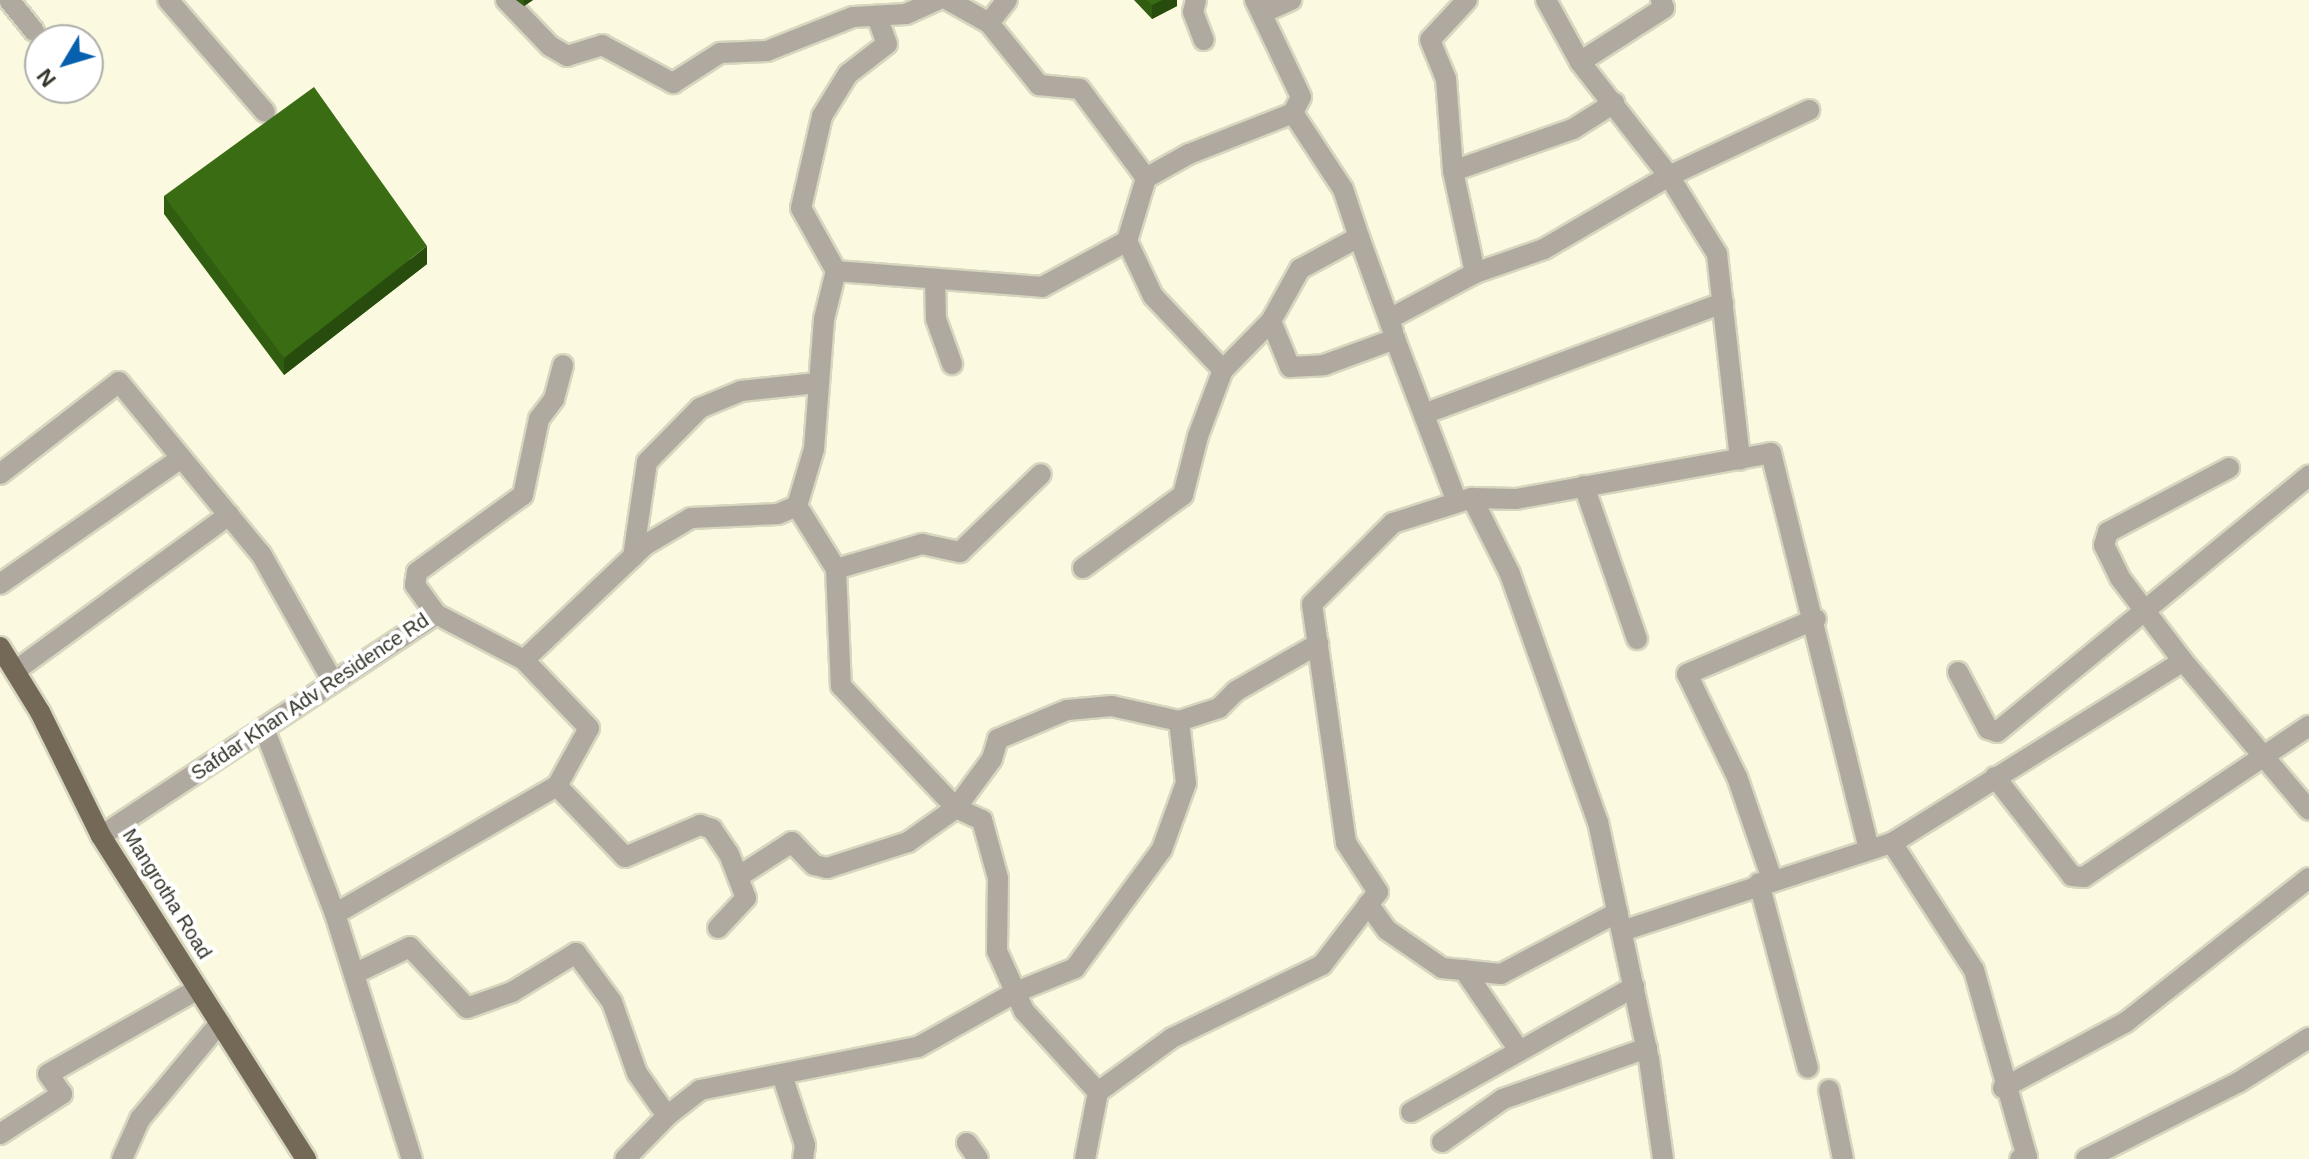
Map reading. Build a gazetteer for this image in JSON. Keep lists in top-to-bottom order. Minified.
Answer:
{"streets":{"main road":["Mangrotha Road"],"street":["Safdar Khan Adv Residence Rd"]},"crossings":[["Safdar Khan Adv Residence Rd","Mangrotha Road"]],"north":"bottom left"}
